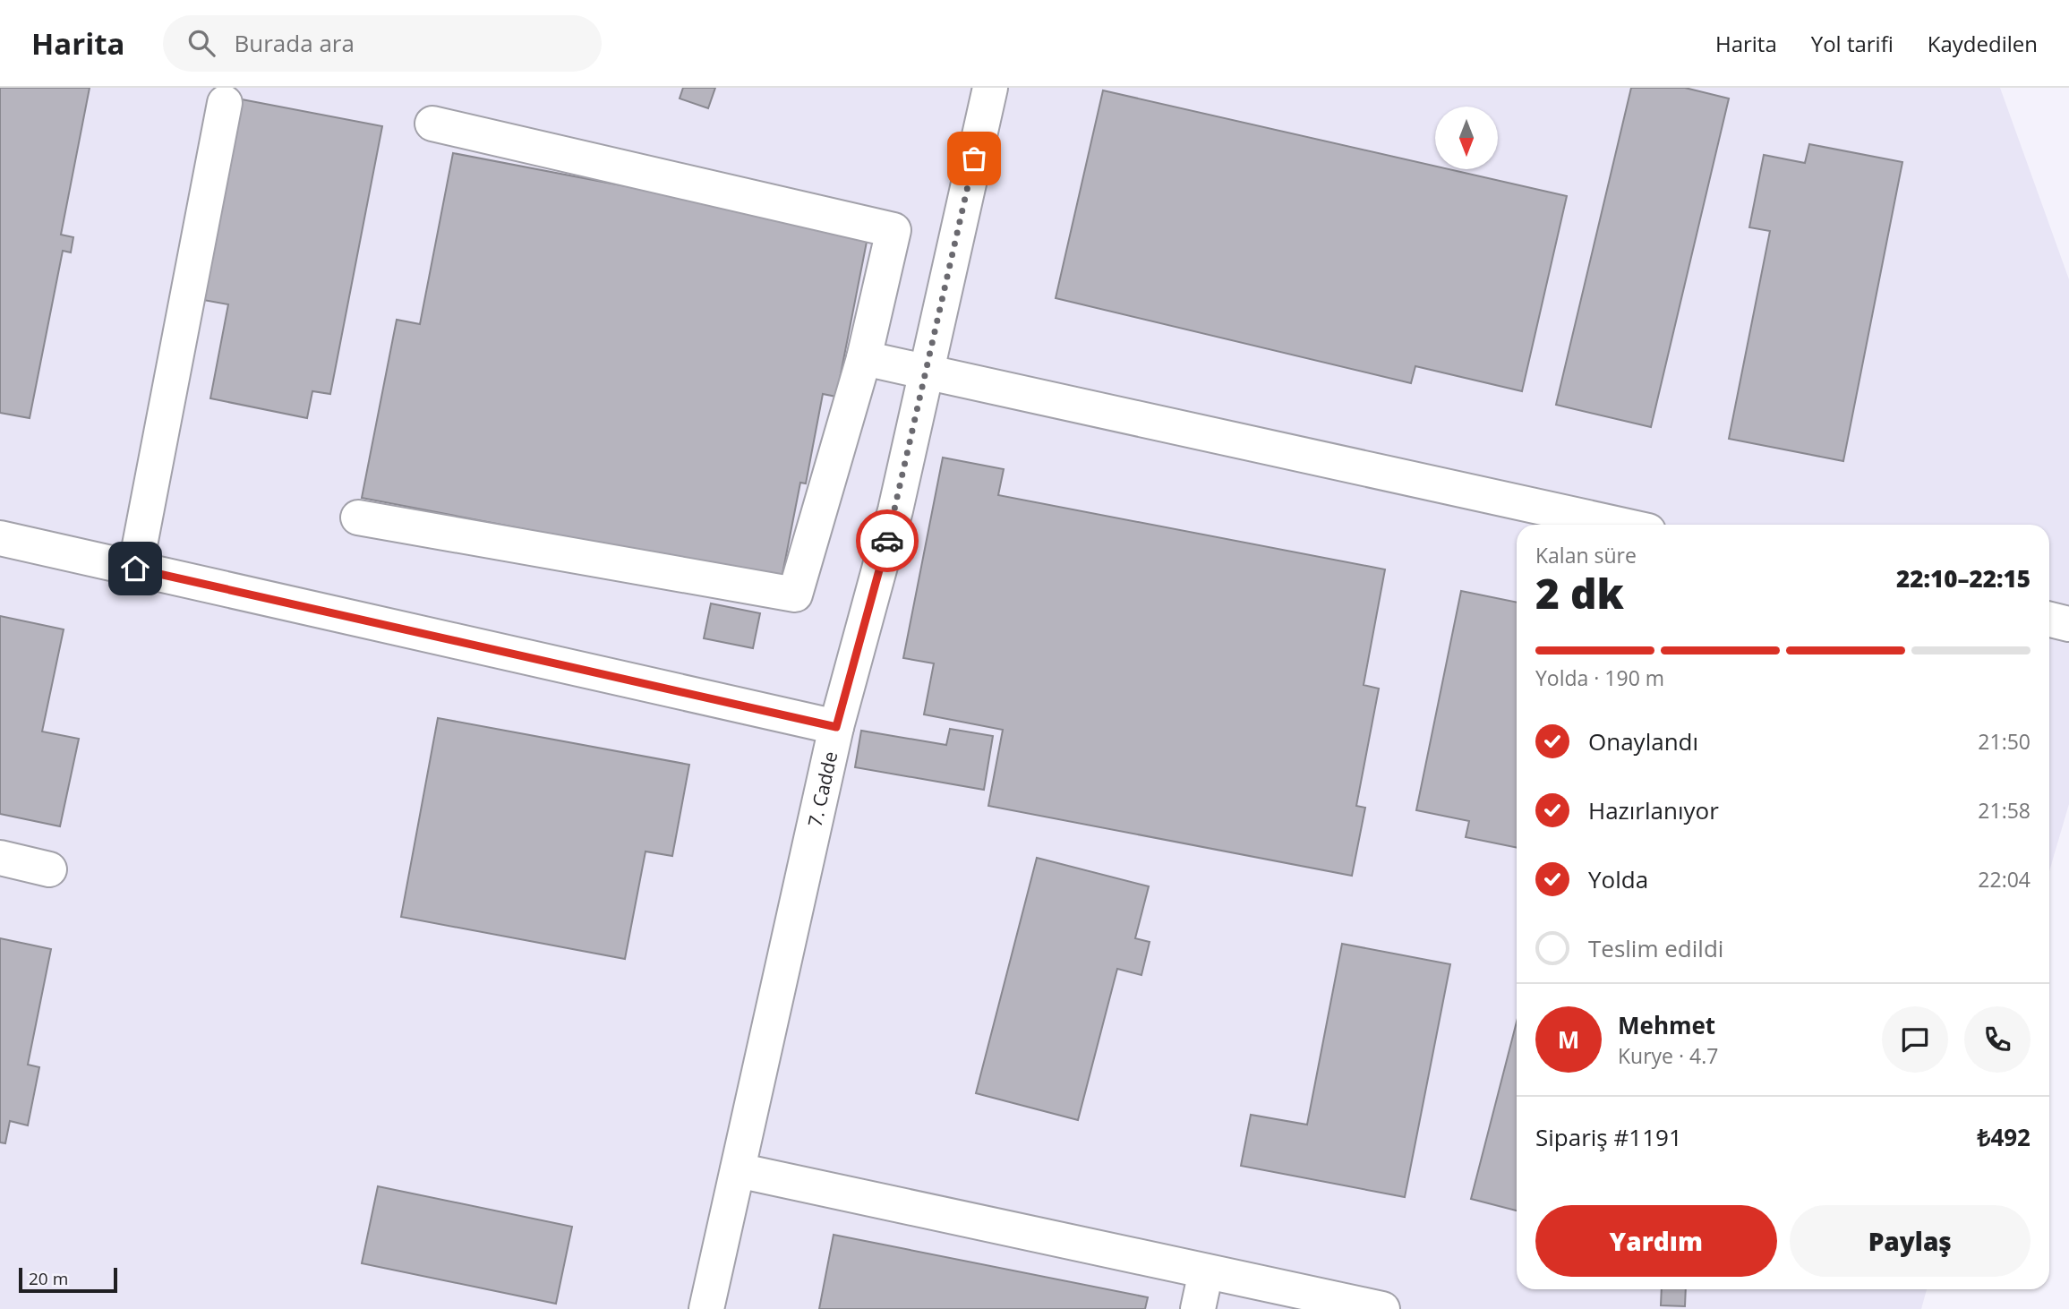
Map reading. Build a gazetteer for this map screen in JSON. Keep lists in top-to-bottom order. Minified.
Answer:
{"streets":{"lane":["7. Cadde"]},"scale_bar":"20 m","north":"bottom","page":{"header":"Harita","search":"Burada ara","nav":["Harita","Yol tarifi","Kaydedilen"],"heading":["2 dk","Kalan süre","22:10–22:15"],"panel":["Mehmet","Kurye · 4.7","Sipariş #1191","₺492"],"bar":"Yolda · 190 m","list":[["Onaylandı","21:50"],["Hazırlanıyor","21:58"],["Yolda","22:04"],"Teslim edildi"],"round":"M","buttons":["Yardım","Paylaş"],"scale":"20 m"}}
